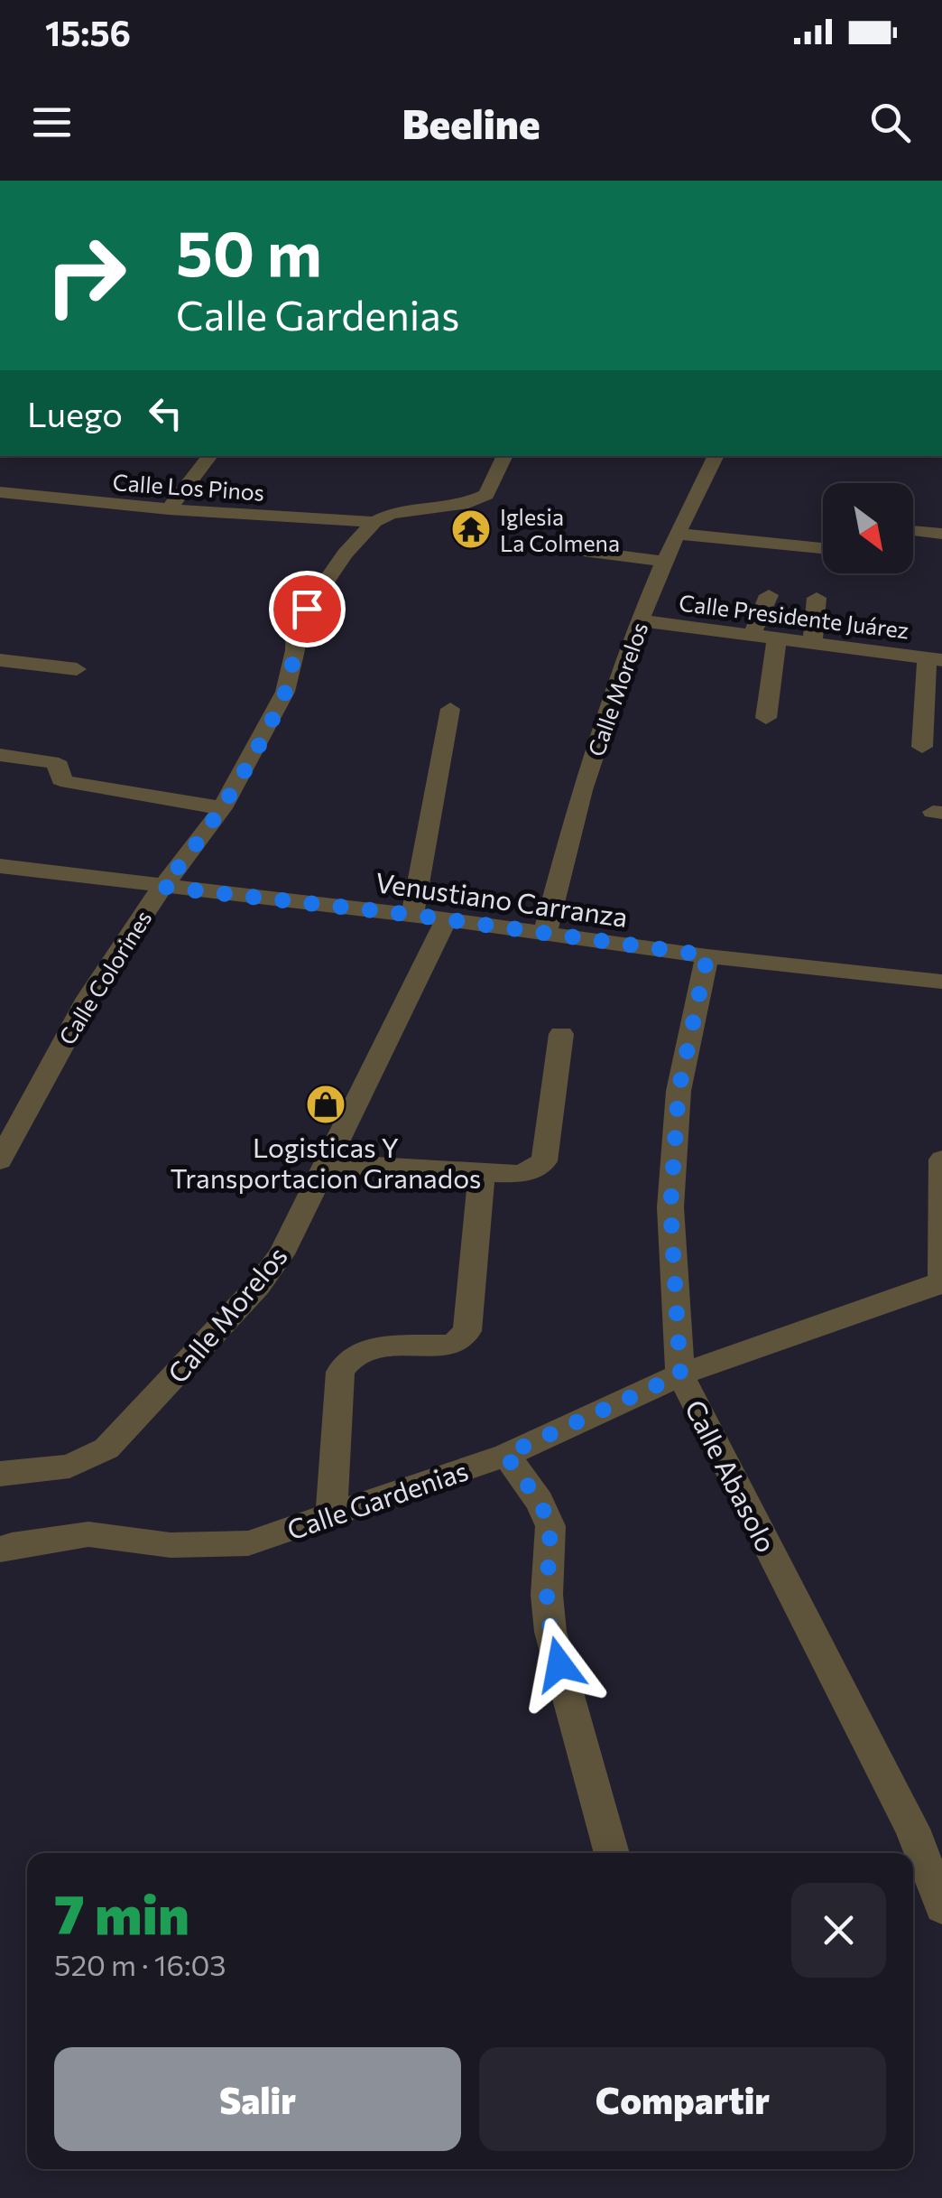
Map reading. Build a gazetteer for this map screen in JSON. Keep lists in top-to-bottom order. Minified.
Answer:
{"streets":{"street":["Calle Los Pinos","Calle Presidente Juárez","Calle Morelos","Venustiano Carranza","Calle Colorines","Calle Abasolo","Calle Gardenias"]},"crossings":[["Calle Los Pinos","Calle Colorines"],["Calle Presidente Juárez","Calle Morelos"],["Calle Morelos","Venustiano Carranza"],["Venustiano Carranza","Calle Colorines"],["Venustiano Carranza","Calle Abasolo"],["Calle Abasolo","Calle Gardenias"]],"places":{"temple":["Iglesia La Colmena"],"shop":["Logisticas Y Transportacion Granados"]},"north":"bottom right","page":{"status":"15:56","header":"Beeline","turn":["50 m","Calle Gardenias"],"then":"Luego","heading":["7 min","520 m · 16:03"],"buttons":["Salir","Compartir"]}}
